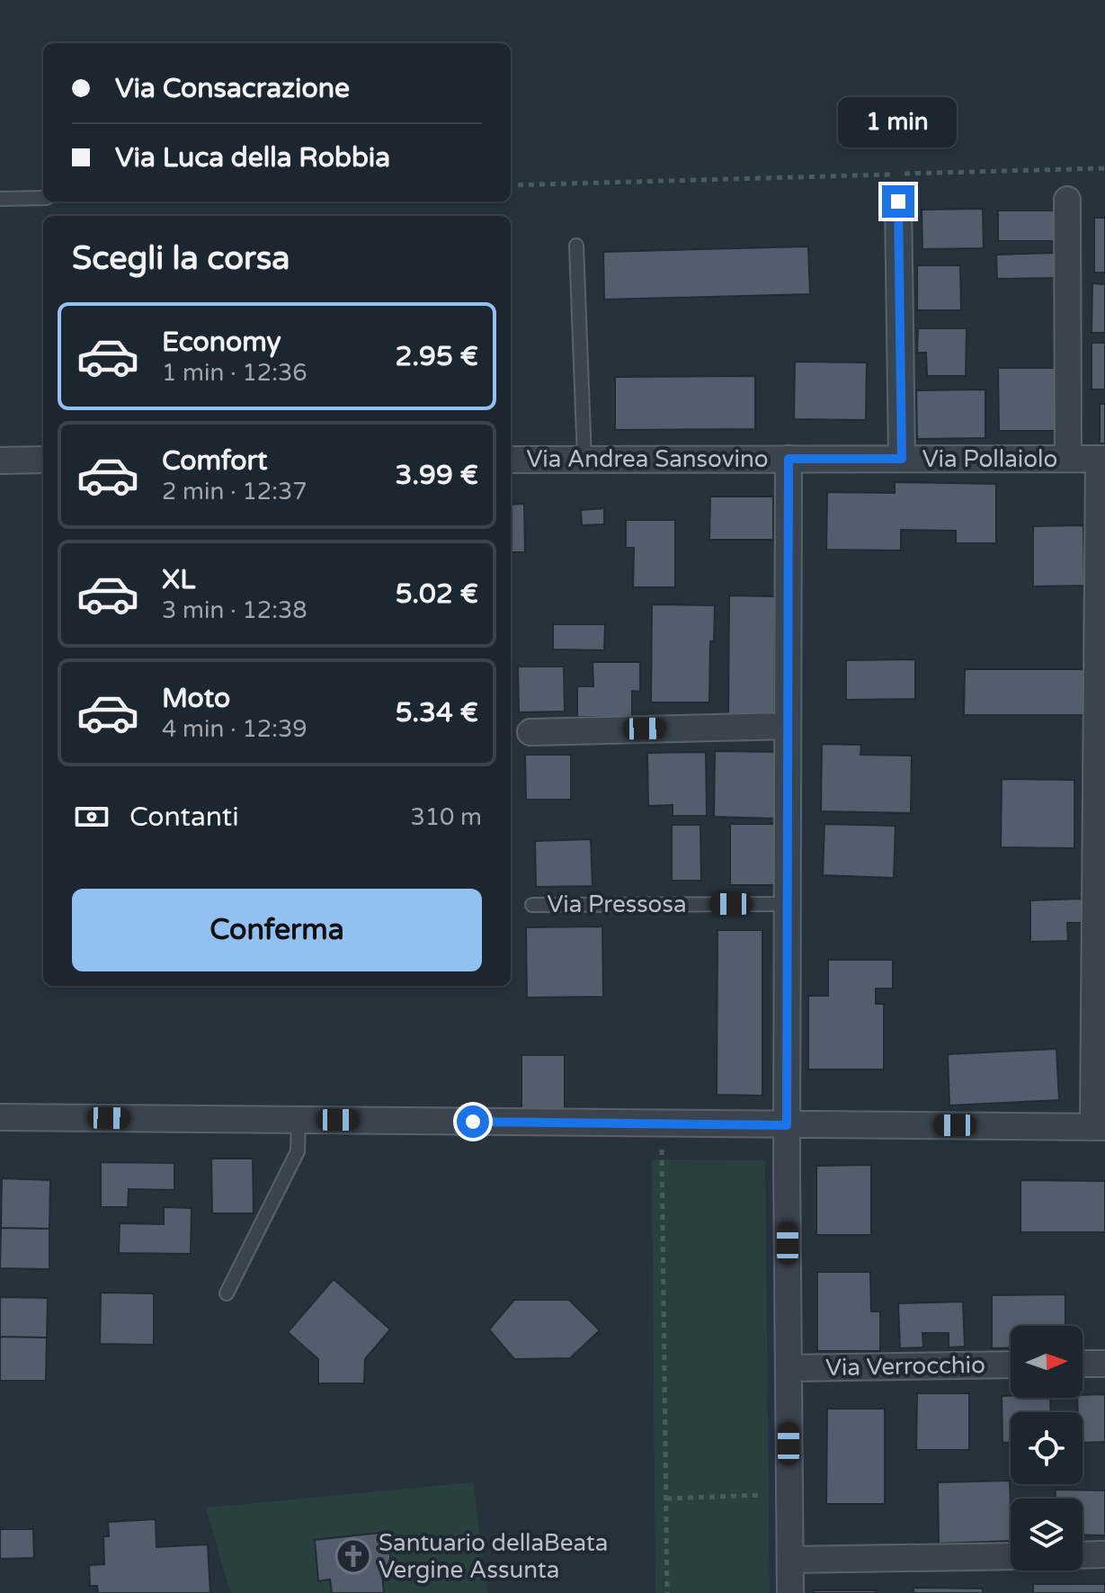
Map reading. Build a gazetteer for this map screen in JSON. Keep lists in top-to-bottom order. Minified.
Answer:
{"streets":{"street":["Via Andrea Sansovino","Via Pollaiolo","Via Verrocchio"],"lane":["Via Pressosa"]},"crossings":[["Via Andrea Sansovino","Via Pollaiolo"]],"places":{"church":["Santuario dellaBeata Vergine Assunta"]},"north":"right","page":{"banner":["Via Consacrazione","Via Luca della Robbia"],"bubble":"1 min","heading":"Scegli la corsa","list":[{"name":"Economy","note":"1 min · 12:36","value":"2.95 €"},{"name":"Comfort","note":"2 min · 12:37","value":"3.99 €"},{"name":"XL","note":"3 min · 12:38","value":"5.02 €"},{"name":"Moto","note":"4 min · 12:39","value":"5.34 €"}],"pay":["Contanti","310 m"],"buttons":"Conferma"}}
